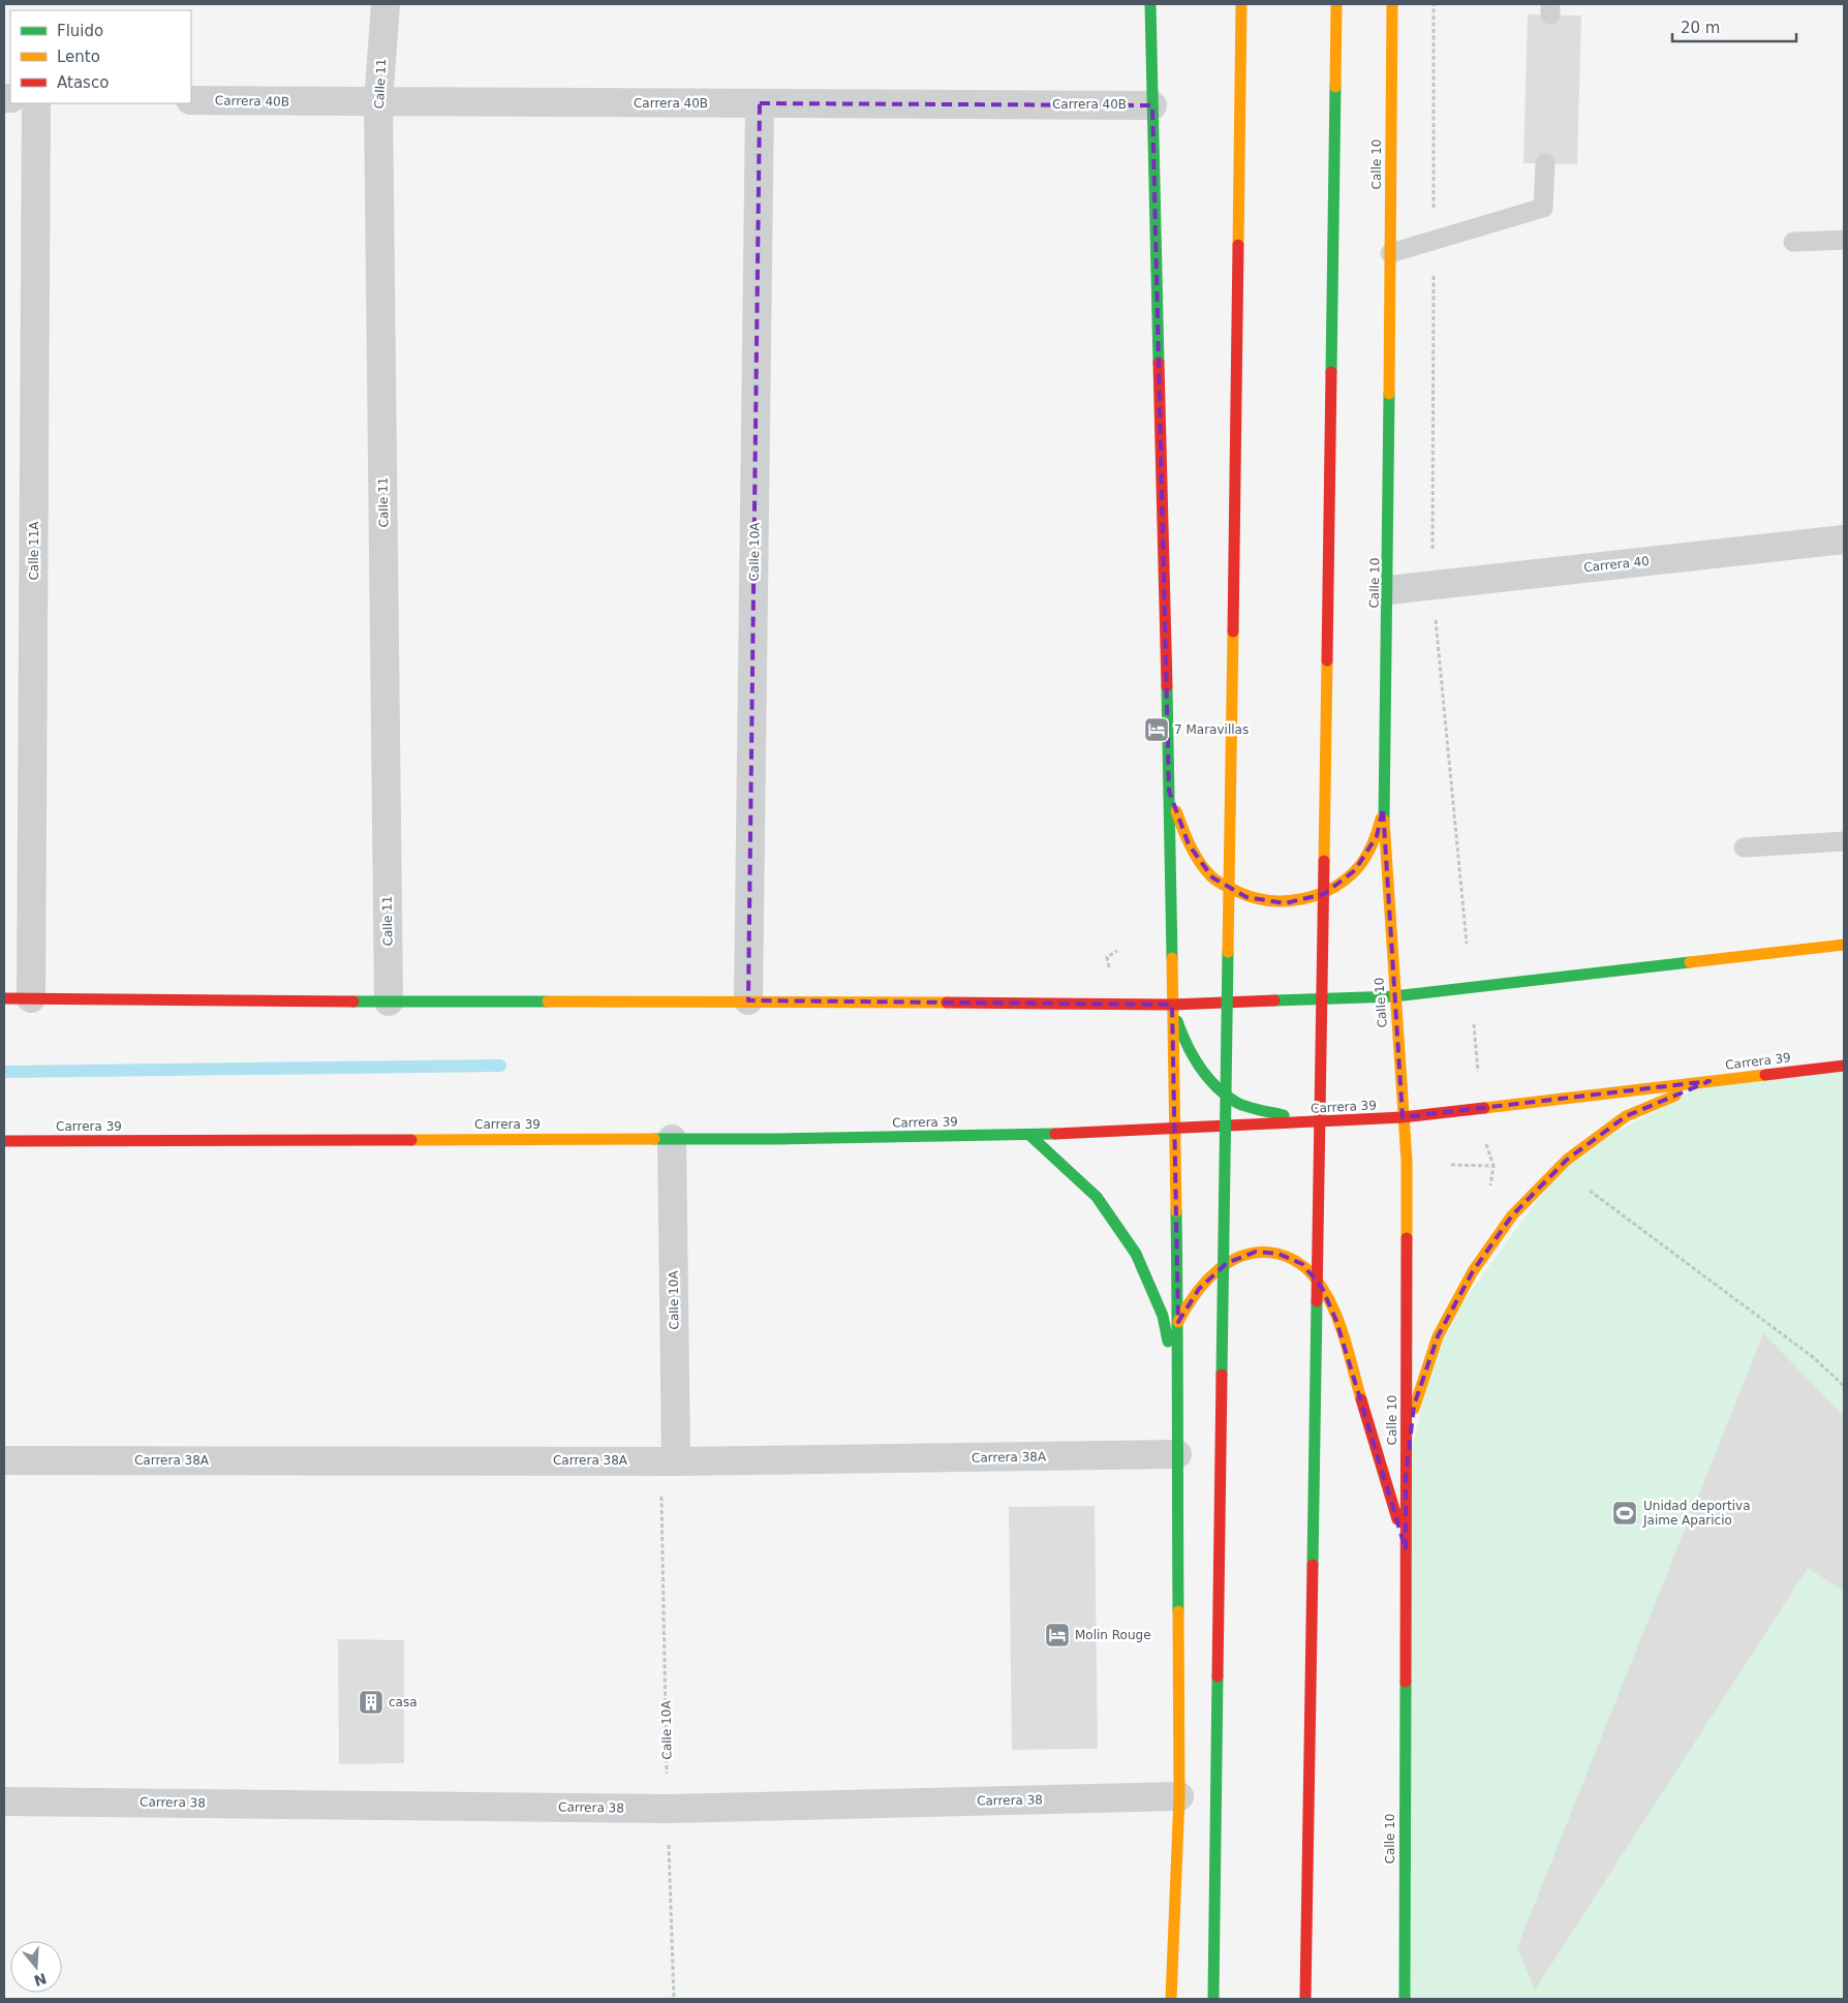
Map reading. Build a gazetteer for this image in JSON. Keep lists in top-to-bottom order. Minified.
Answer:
{"streets":{"main road":["Calle 10","Carrera 39"],"street":["Calle 11","Carrera 40B","Calle 11A","Calle 10A","Carrera 40","Carrera 38A","Carrera 38"]},"crossings":[["Calle 11","Carrera 40B"],["Carrera 40B","Calle 10A"],["Calle 10","Carrera 40"],["Calle 10","Carrera 39"],["Calle 10A","Carrera 39"],["Calle 10A","Carrera 38A"],["Calle 10A","Carrera 38"]],"places":{"hotel":["7 Maravillas","Molin Rouge"],"sports":["Unidad deportiva Jaime Aparicio"],"building":["casa"]},"legend":["Fluido","Lento","Atasco"],"scale_bar":"20 m","north":"bottom"}
